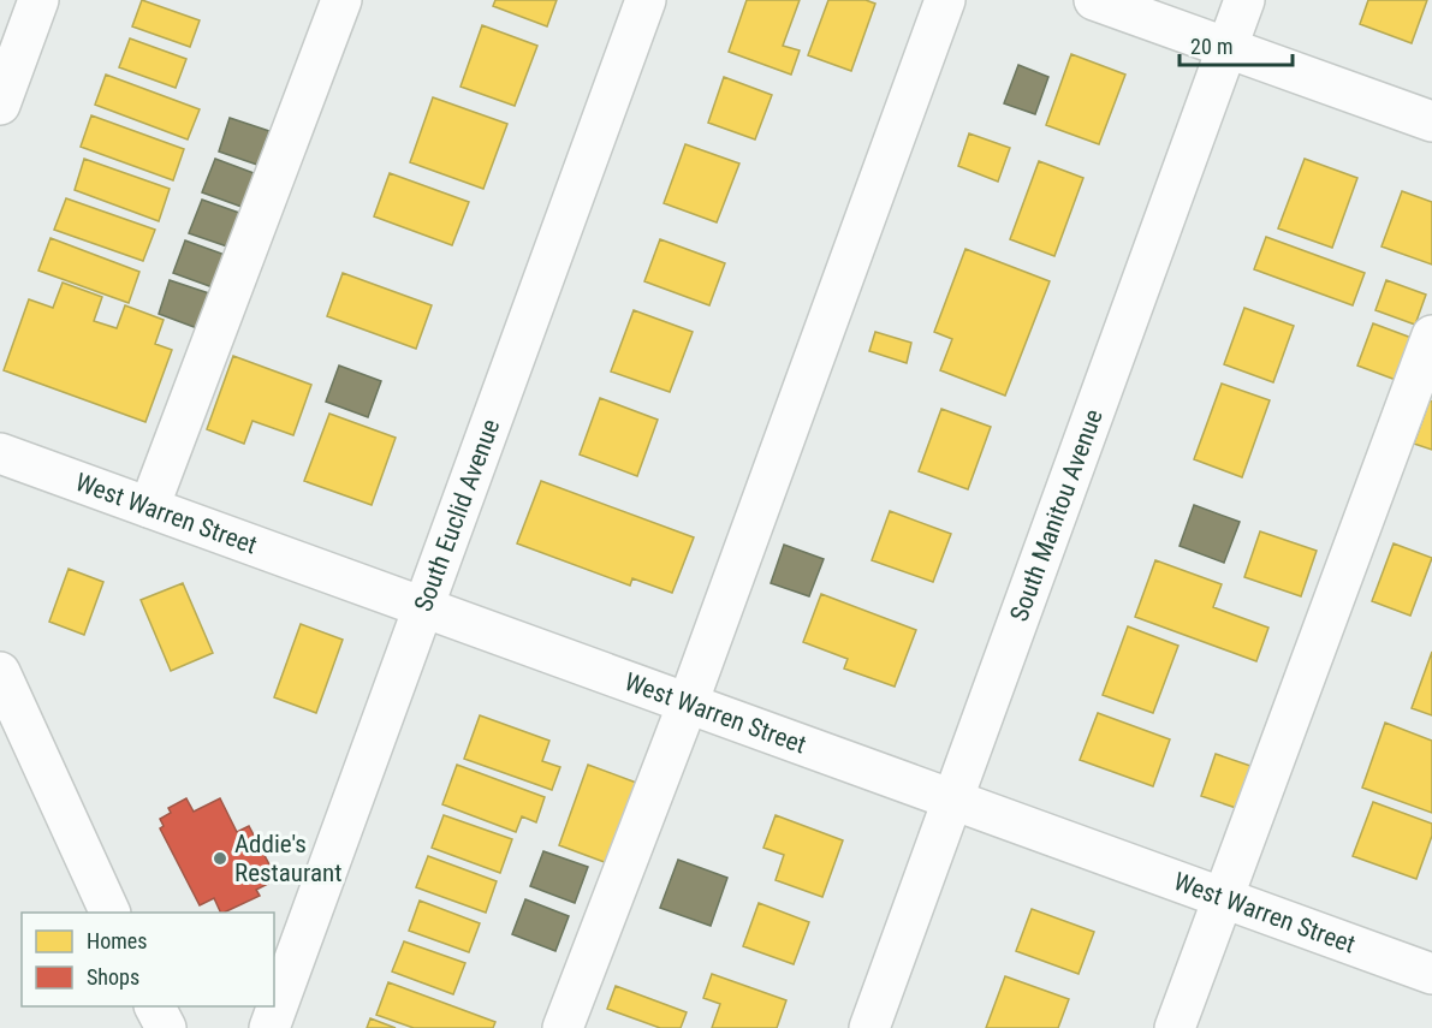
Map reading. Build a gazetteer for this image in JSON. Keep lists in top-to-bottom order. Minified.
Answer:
{"streets":{"street":["West Warren Street","South Euclid Avenue","South Manitou Avenue"]},"crossings":[["West Warren Street","South Euclid Avenue"],["West Warren Street","South Manitou Avenue"]],"places":["Addie's Restaurant"],"legend":["Homes","Shops"],"scale_bar":"20 m"}
